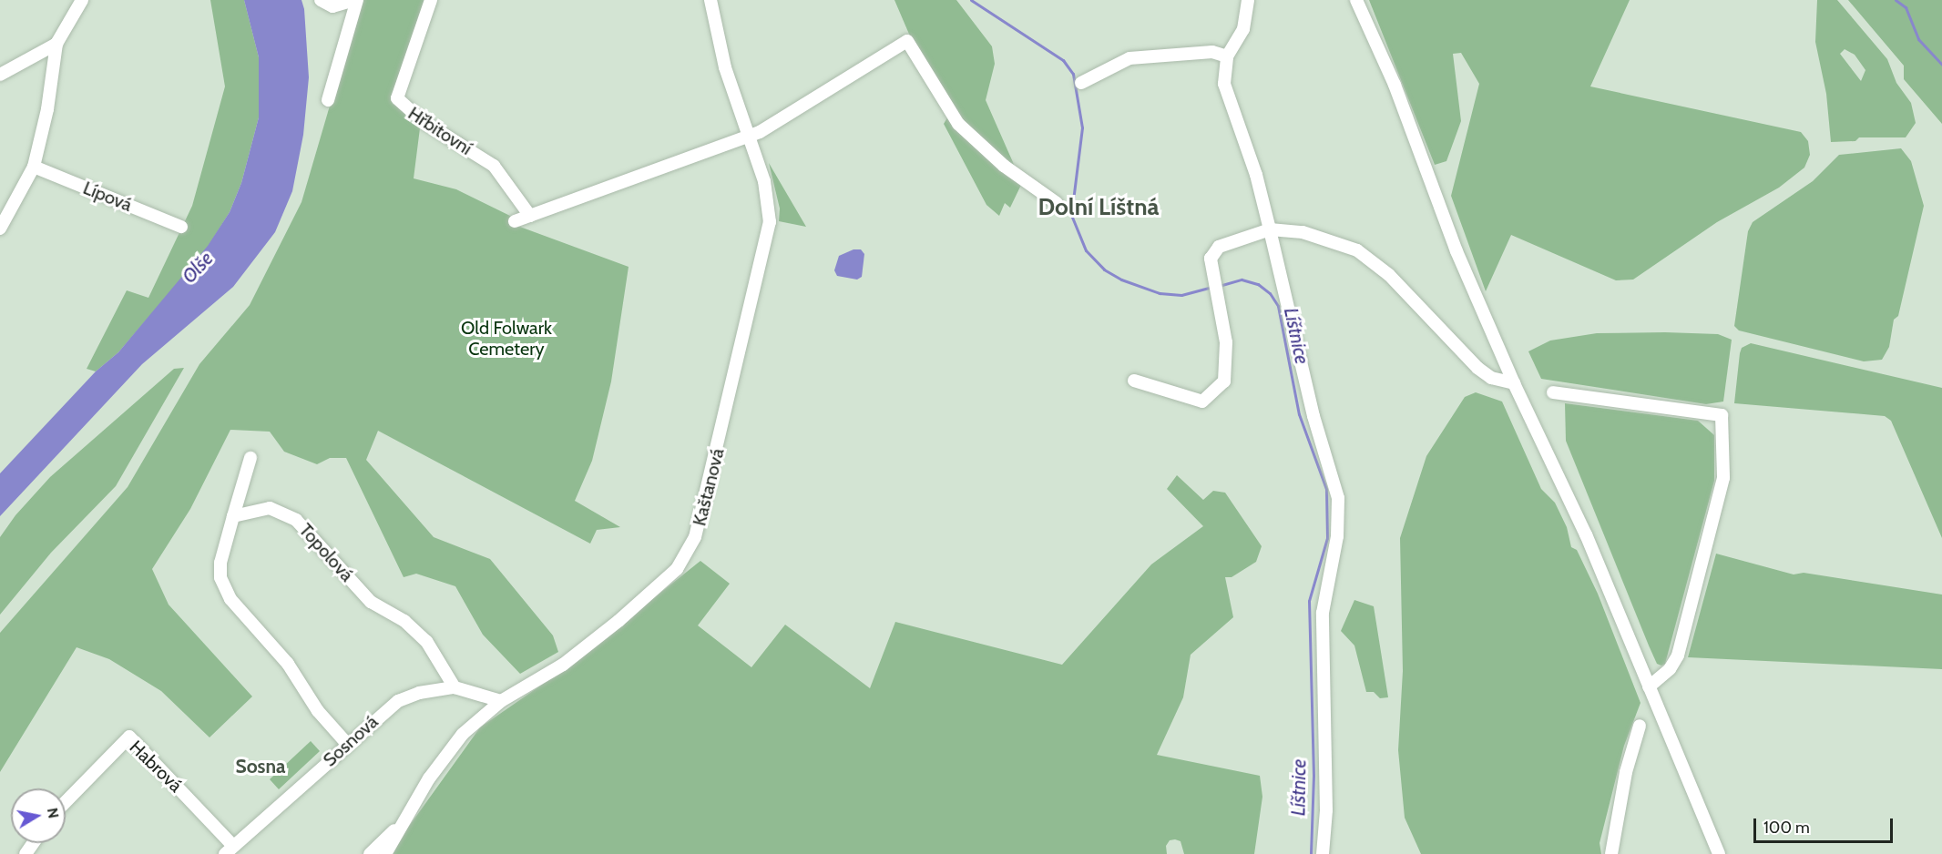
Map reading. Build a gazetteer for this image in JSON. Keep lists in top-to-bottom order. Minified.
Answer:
{"streets":{"street":["Hřbitovní","Lípová","Kaštanová","Topolová","Sosnová","Habrová"]},"crossings":[["Kaštanová","Sosnová"],["Topolová","Sosnová"],["Sosnová","Habrová"]],"districts":["Dolní Líštná","Sosna"],"water":["Olše","Líštnice"],"parks":["Old Folwark Cemetery"],"scale_bar":"100 m","north":"right"}
